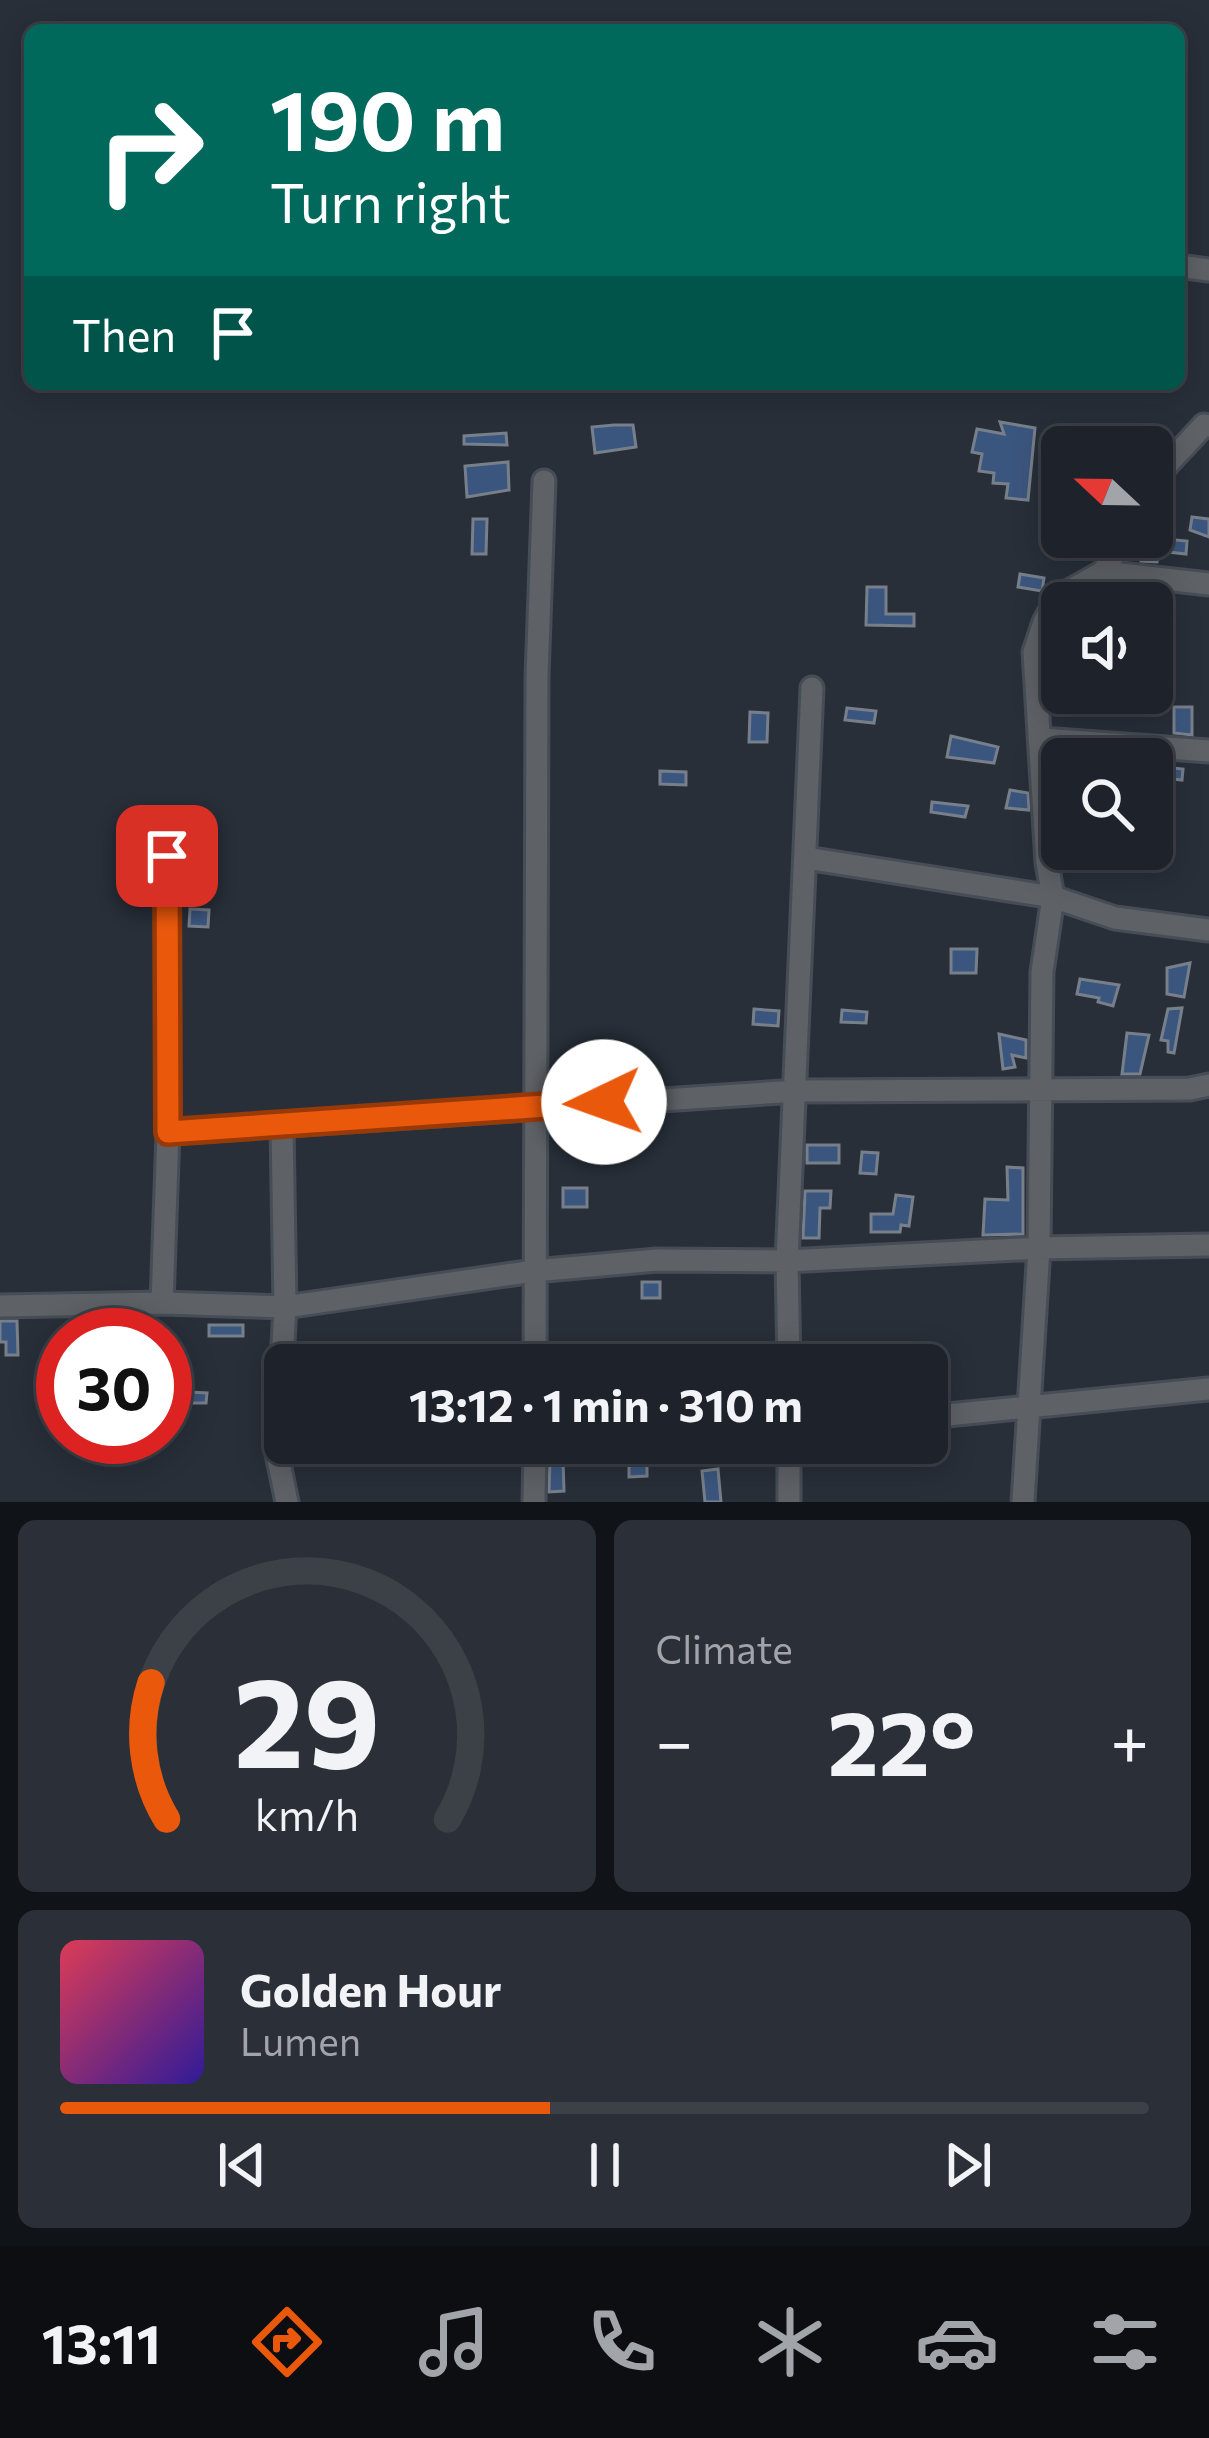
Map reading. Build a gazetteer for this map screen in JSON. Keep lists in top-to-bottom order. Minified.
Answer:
{"north":"left","page":{"turn":["190 m","Turn right"],"then":"Then","limit":"30","trip":"13:12 · 1 min · 310 m","tile":"Climate","heat":["−","22°","+"],"song":["Golden Hour","Lumen"],"tabs":"13:11","gauge":["29","km/h"]}}
